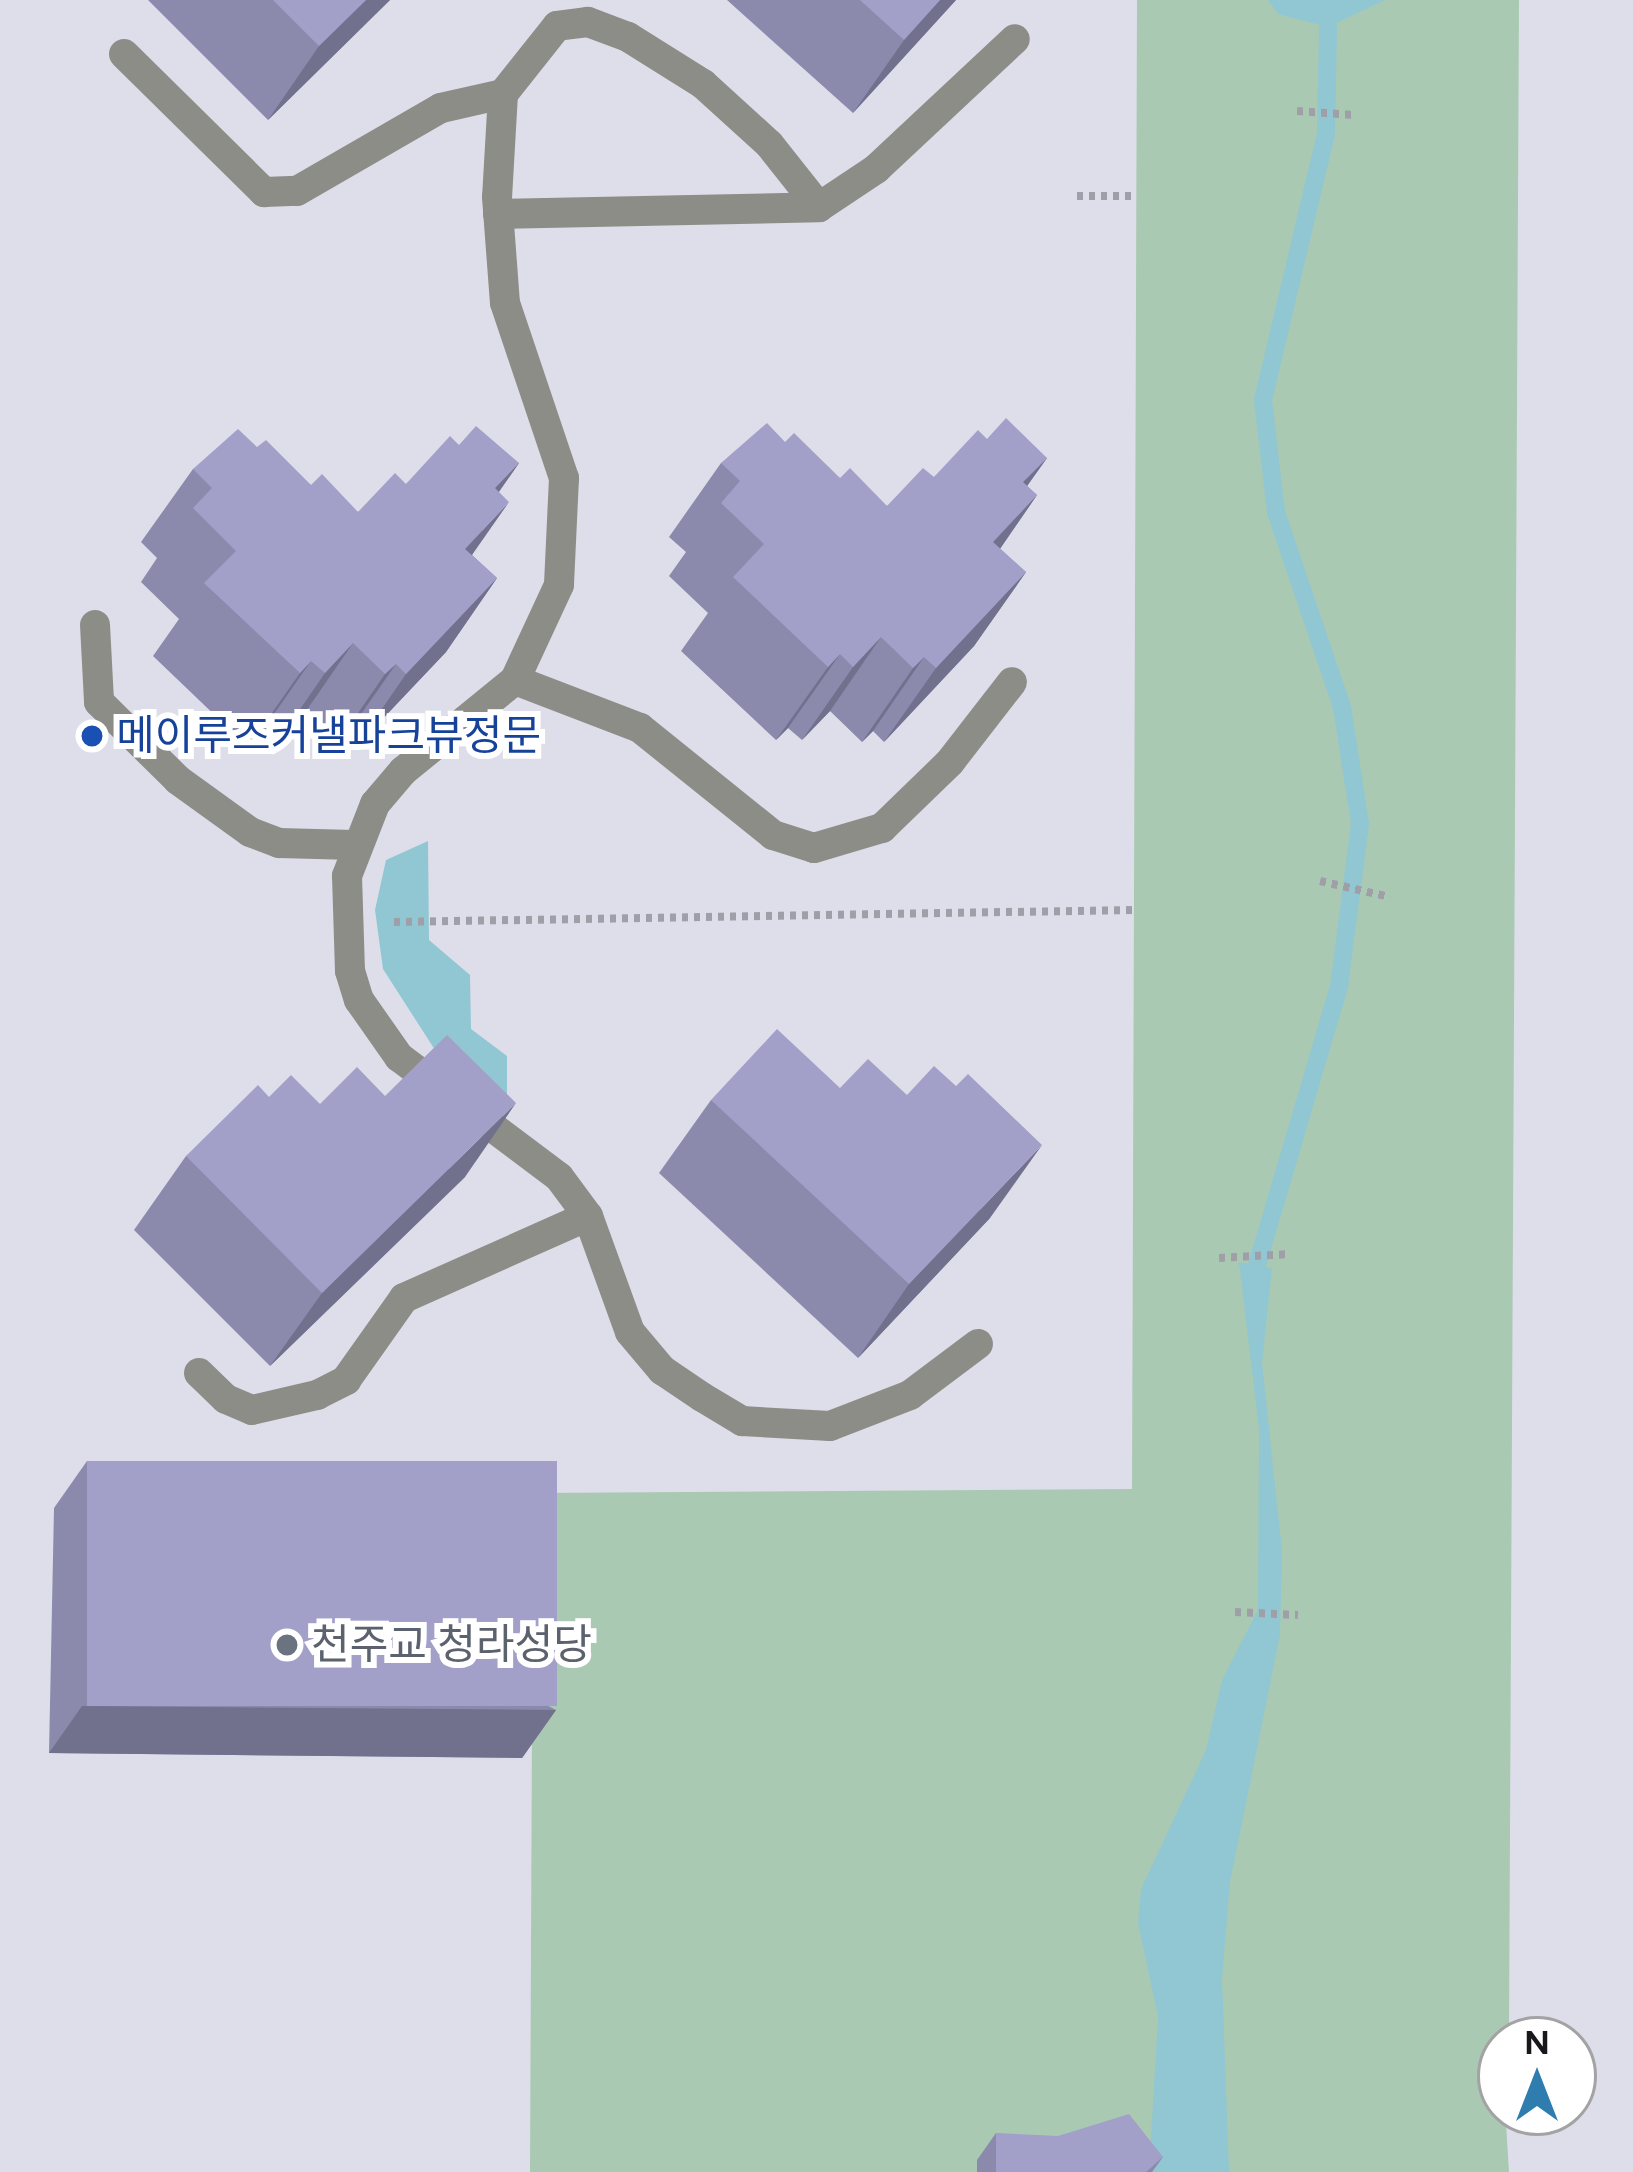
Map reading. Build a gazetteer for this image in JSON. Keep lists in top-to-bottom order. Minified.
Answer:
{"places":["메이루즈커낼파크뷰정문","천주교 청라성당"],"north":"top"}
